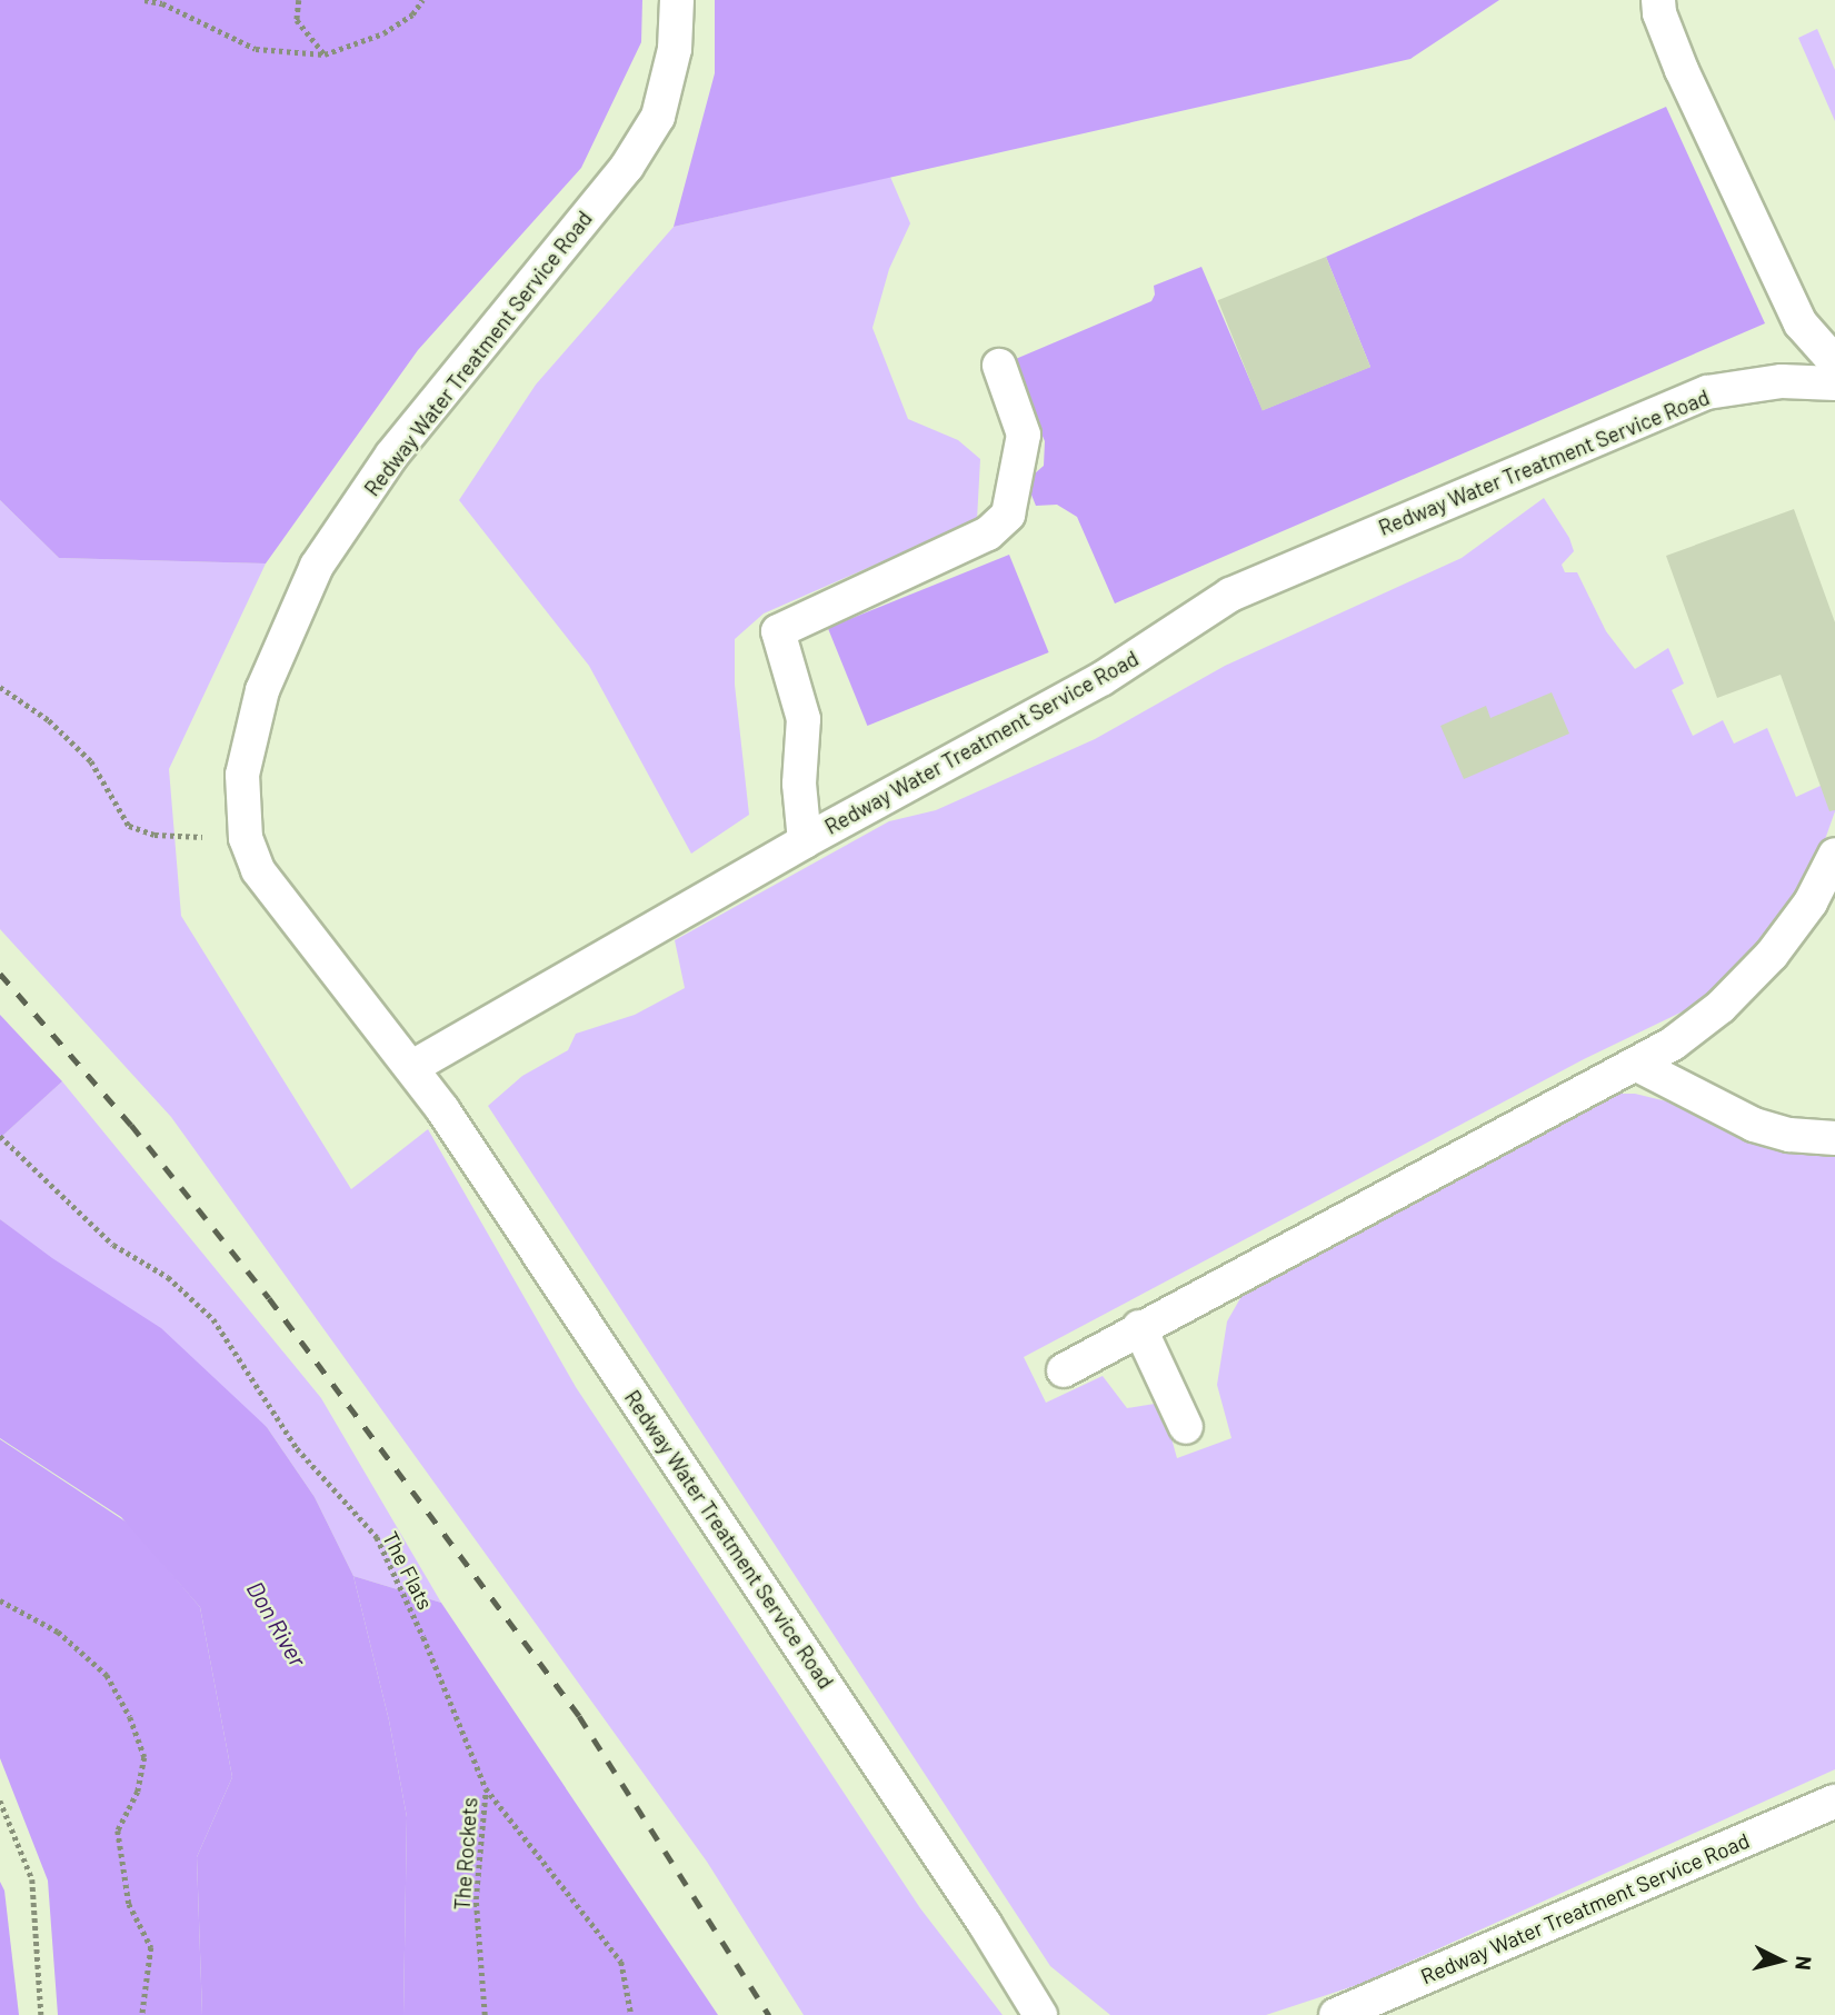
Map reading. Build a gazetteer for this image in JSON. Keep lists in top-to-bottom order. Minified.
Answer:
{"streets":{"lane":["Redway Water Treatment Service Road"],"path":["The Flats","The Rockets"]},"crossings":[["The Flats","The Rockets"]],"water":["Don River"],"north":"right"}
